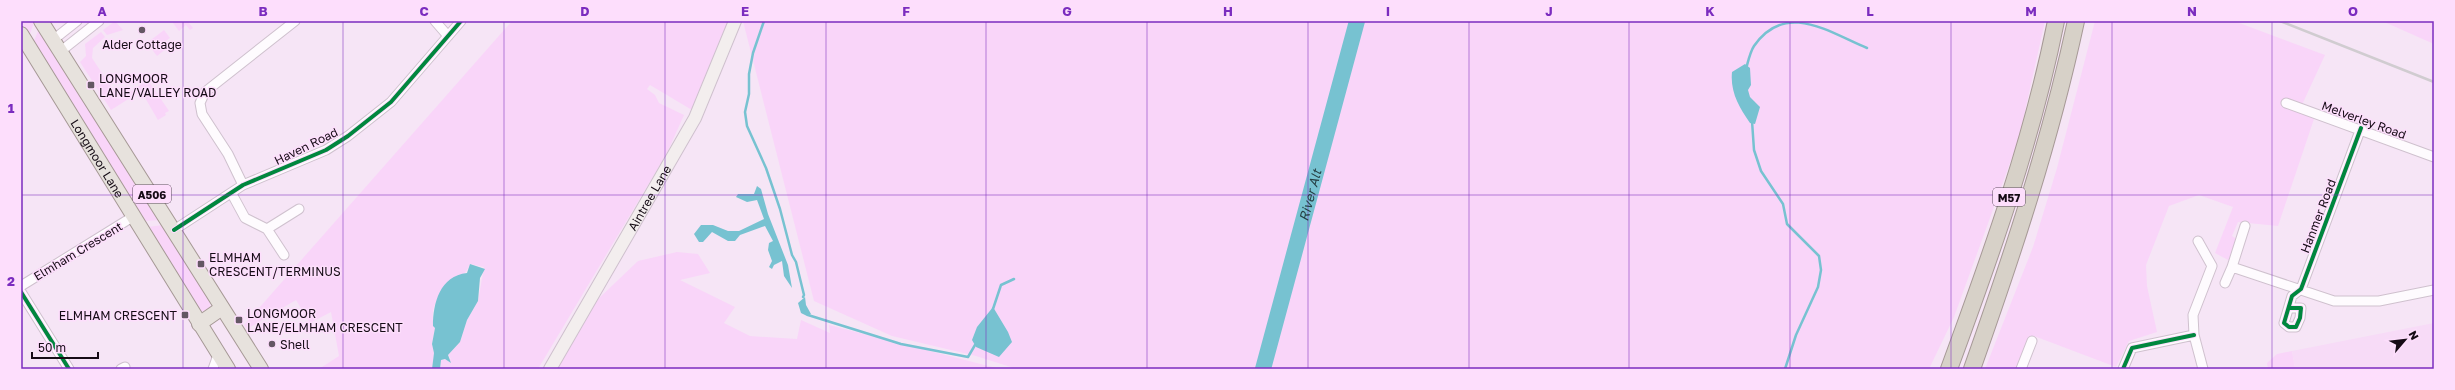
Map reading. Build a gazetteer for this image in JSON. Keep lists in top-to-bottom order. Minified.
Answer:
{"streets":{"highway":["M57"],"main road":["Longmoor Lane","A506","Aintree Lane"],"street":["Melverley Road","Haven Road","Hanmer Road","Elmham Crescent"]},"crossings":[["Melverley Road","Hanmer Road"],["Haven Road","A506"],["Longmoor Lane","Elmham Crescent"]],"water":["River Alt"],"places":{"other":["Alder Cottage","Shell"],"transit":["LONGMOOR LANE/VALLEY ROAD","ELMHAM CRESCENT/TERMINUS","ELMHAM CRESCENT","LONGMOOR LANE/ELMHAM CRESCENT"]},"scale_bar":"50 m","north":"top right","grid":{"columns":["A","B","C","D","E","F","G","H","I","J","K","L","M","N","O"],"rows":["1","2"]}}
